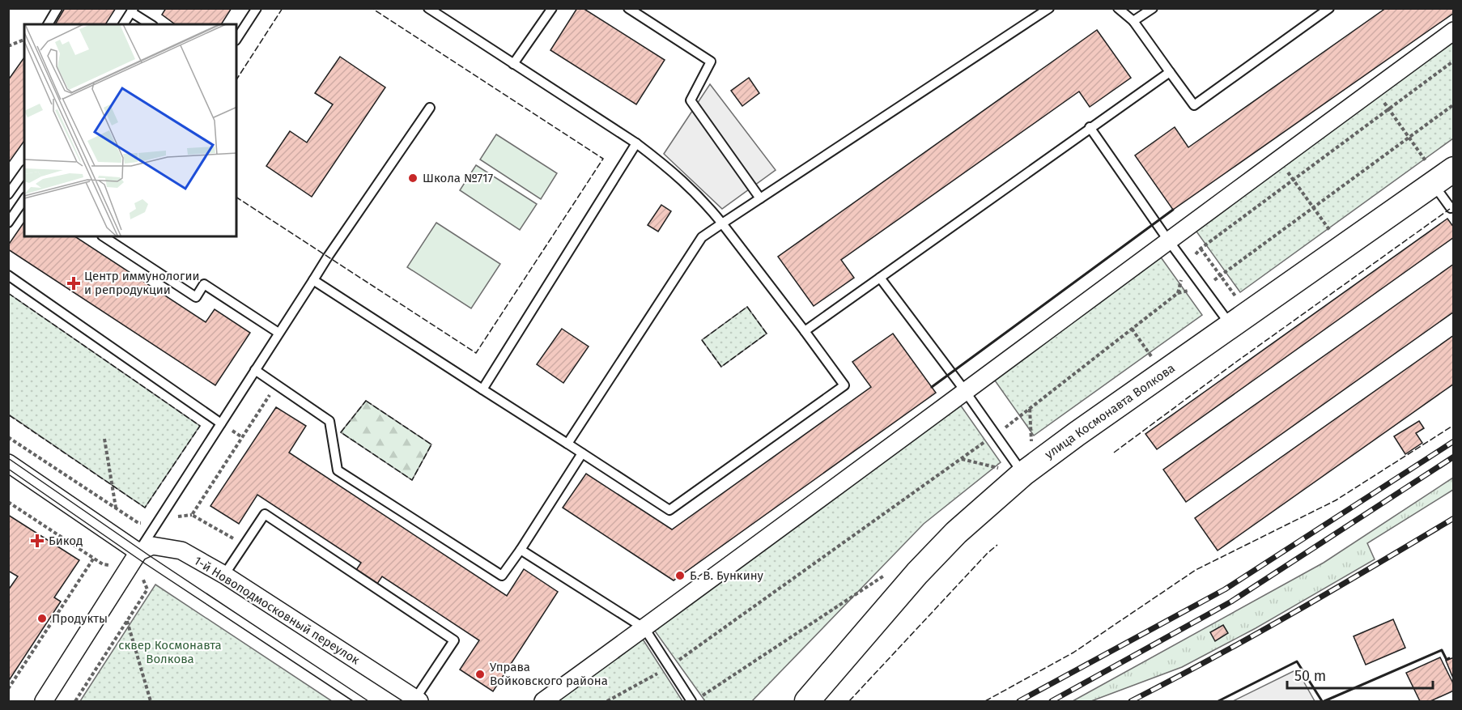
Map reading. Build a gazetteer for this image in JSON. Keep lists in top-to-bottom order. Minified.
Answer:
{"streets":{"main road":["улица Космонавта Волкова"],"street":["1-й Новоподмосковный переулок"]},"parks":["сквер Космонавта Волкова"],"places":{"other":["Школа №717","Б. В. Бункину","Продукты","Управа Войковского района"],"health":["Центр иммунологии и репродукции","Бикод"]},"scale_bar":"50 m"}
